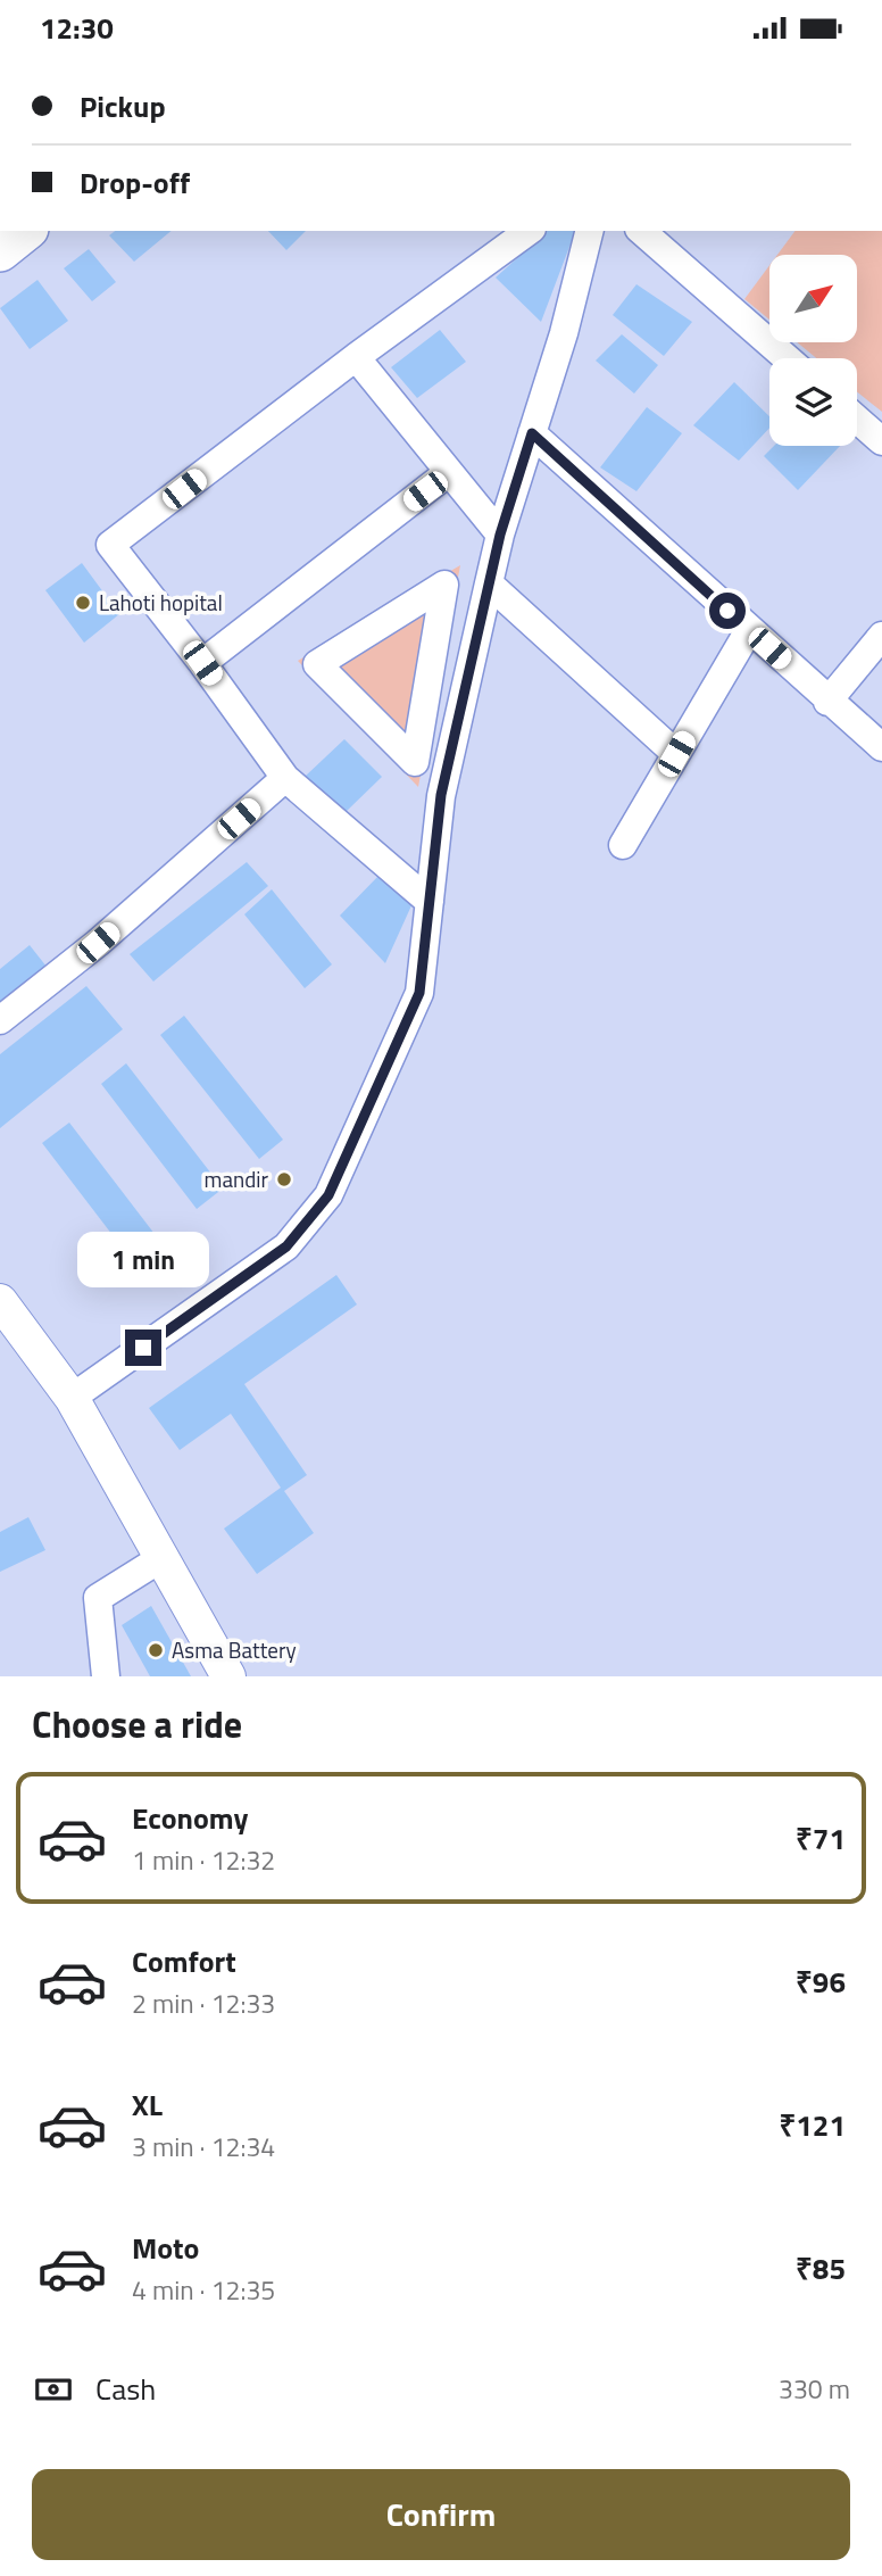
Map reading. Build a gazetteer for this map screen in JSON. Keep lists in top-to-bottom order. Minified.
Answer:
{"places":["Lahoti hopital","mandir","Asma Battery"],"north":"top right","page":{"status":"12:30","banner":["Pickup","Drop-off"],"bubble":"1 min","heading":"Choose a ride","list":[{"name":"Economy","note":"1 min · 12:32","value":"₹71"},{"name":"Comfort","note":"2 min · 12:33","value":"₹96"},{"name":"XL","note":"3 min · 12:34","value":"₹121"},{"name":"Moto","note":"4 min · 12:35","value":"₹85"}],"pay":["Cash","330 m"],"buttons":"Confirm"}}
